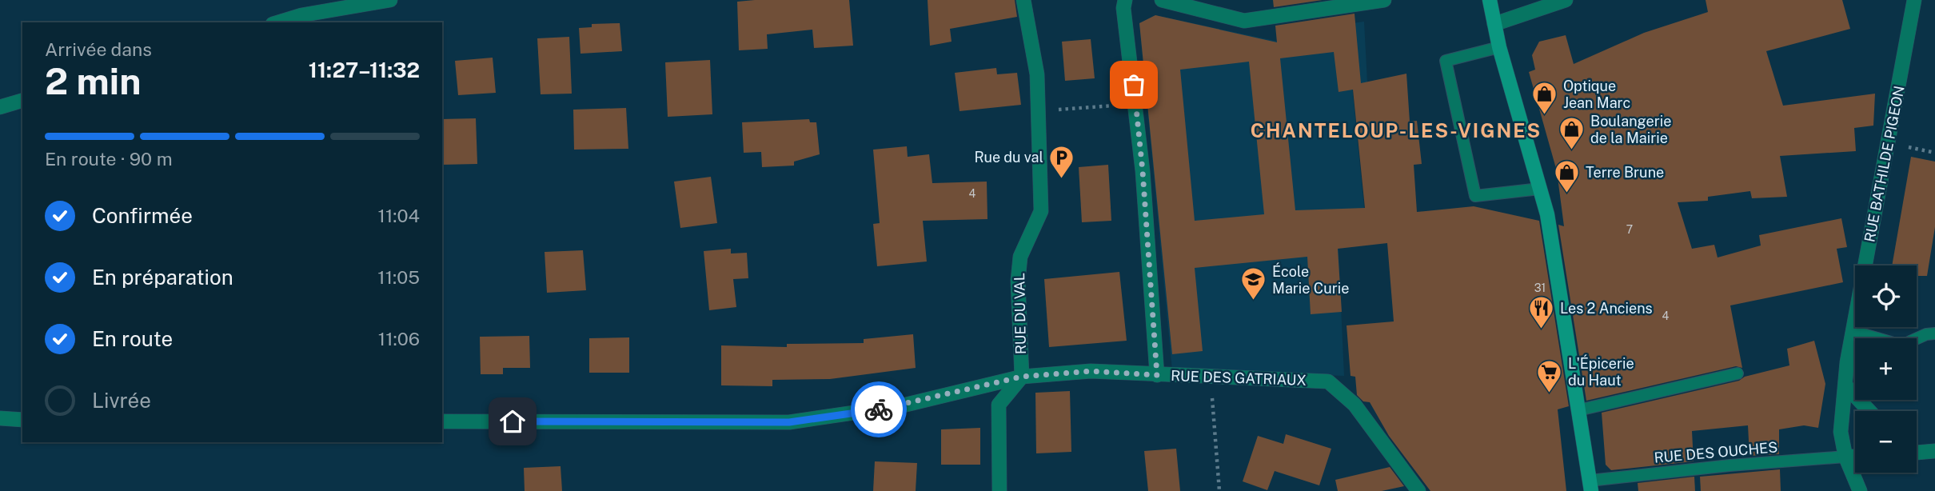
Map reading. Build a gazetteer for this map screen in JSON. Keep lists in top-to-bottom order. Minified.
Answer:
{"streets":{"street":["RUE BATHILDE PIGEON","RUE DU VAL","RUE DES GATRIAUX"],"lane":["RUE DES OUCHES"]},"crossings":[["RUE BATHILDE PIGEON","RUE DES OUCHES"],["RUE DU VAL","RUE DES GATRIAUX"]],"districts":["CHANTELOUP-LES-VIGNES"],"places":{"shop":["Optique Jean Marc","Boulangerie de la Mairie","Terre Brune"],"parking":["Rue du val"],"school or university":["École Marie Curie"],"restaurant":["Les 2 Anciens"],"supermarket":["L'Épicerie du Haut"]},"house_numbers":["4","7","31","4"],"page":{"heading":["2 min","Arrivée dans","11:27–11:32"],"bar":"En route · 90 m","list":[["Confirmée","11:04"],["En préparation","11:05"],["En route","11:06"],"Livrée"],"map_buttons":["+","−"]}}
